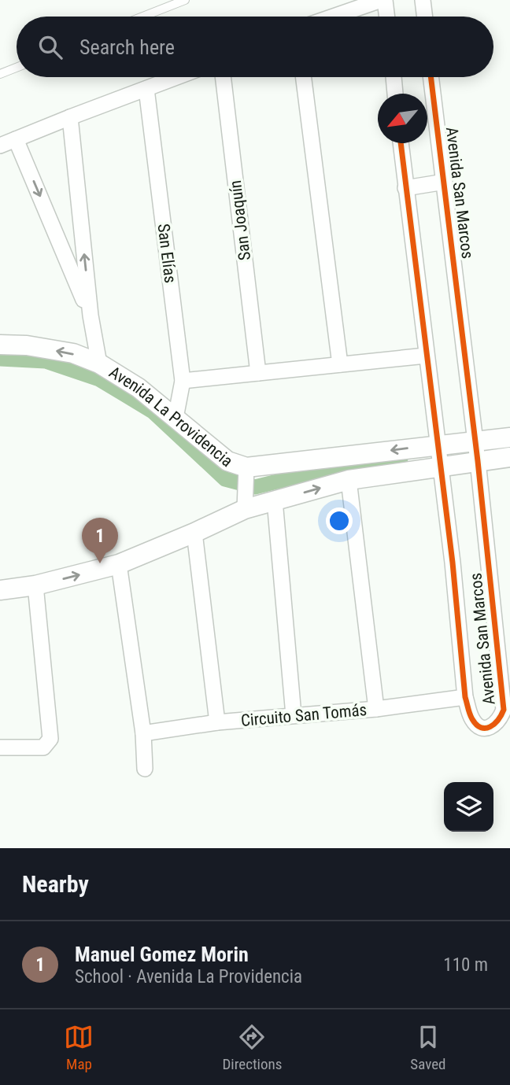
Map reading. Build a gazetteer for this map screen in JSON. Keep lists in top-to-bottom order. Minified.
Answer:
{"streets":{"street":["Avenida San Marcos","San Joaquín","San Elías","Avenida La Providencia","Circuito San Tomás"]},"crossings":[["Avenida San Marcos","Avenida La Providencia"],["Avenida San Marcos","Circuito San Tomás"],["San Elías","Avenida La Providencia"]],"north":"bottom left","page":{"search":"Search here","pins":"1","heading":"Nearby","list":[{"mark":"1","name":"Manuel Gomez Morin","note":"School · Avenida La Providencia","value":"110 m"}],"nav":["Map","Directions","Saved"]}}
